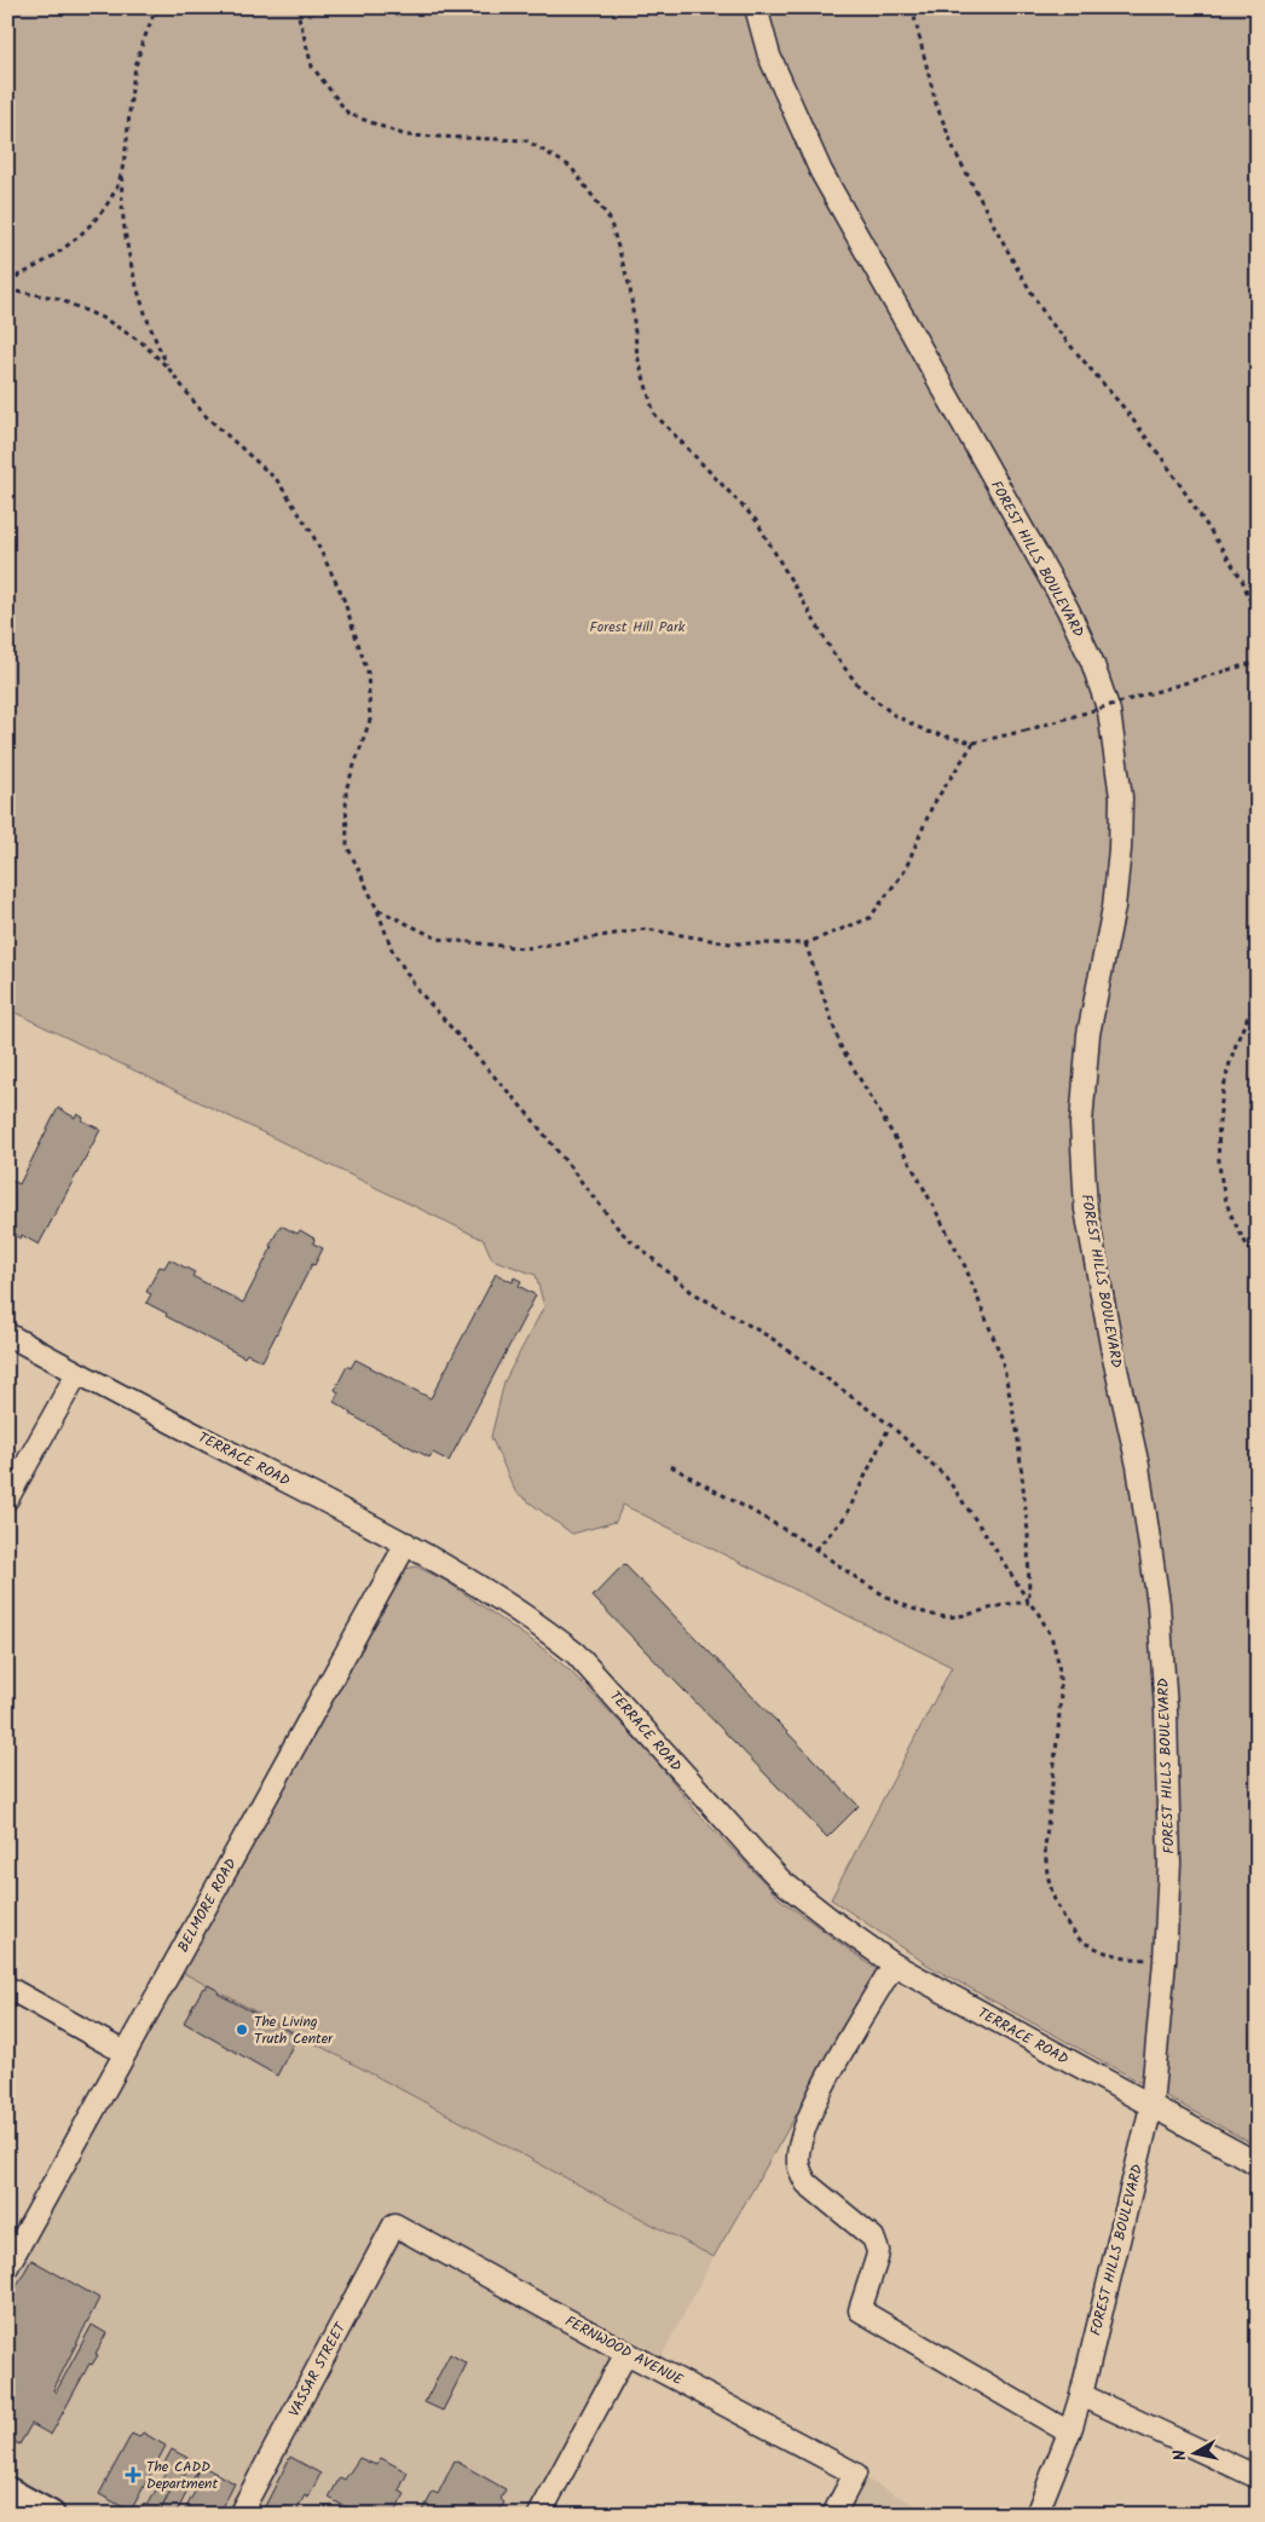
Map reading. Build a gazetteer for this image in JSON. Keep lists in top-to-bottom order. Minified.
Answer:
{"streets":{"street":["FOREST HILLS BOULEVARD","TERRACE ROAD","BELMORE ROAD","FERNWOOD AVENUE","VASSAR STREET"]},"crossings":[["FOREST HILLS BOULEVARD","TERRACE ROAD"],["TERRACE ROAD","BELMORE ROAD"],["FERNWOOD AVENUE","VASSAR STREET"]],"parks":["Forest Hill Park"],"places":{"other":["The Living Truth Center"],"health":["The CADD Department"]},"north":"left"}
